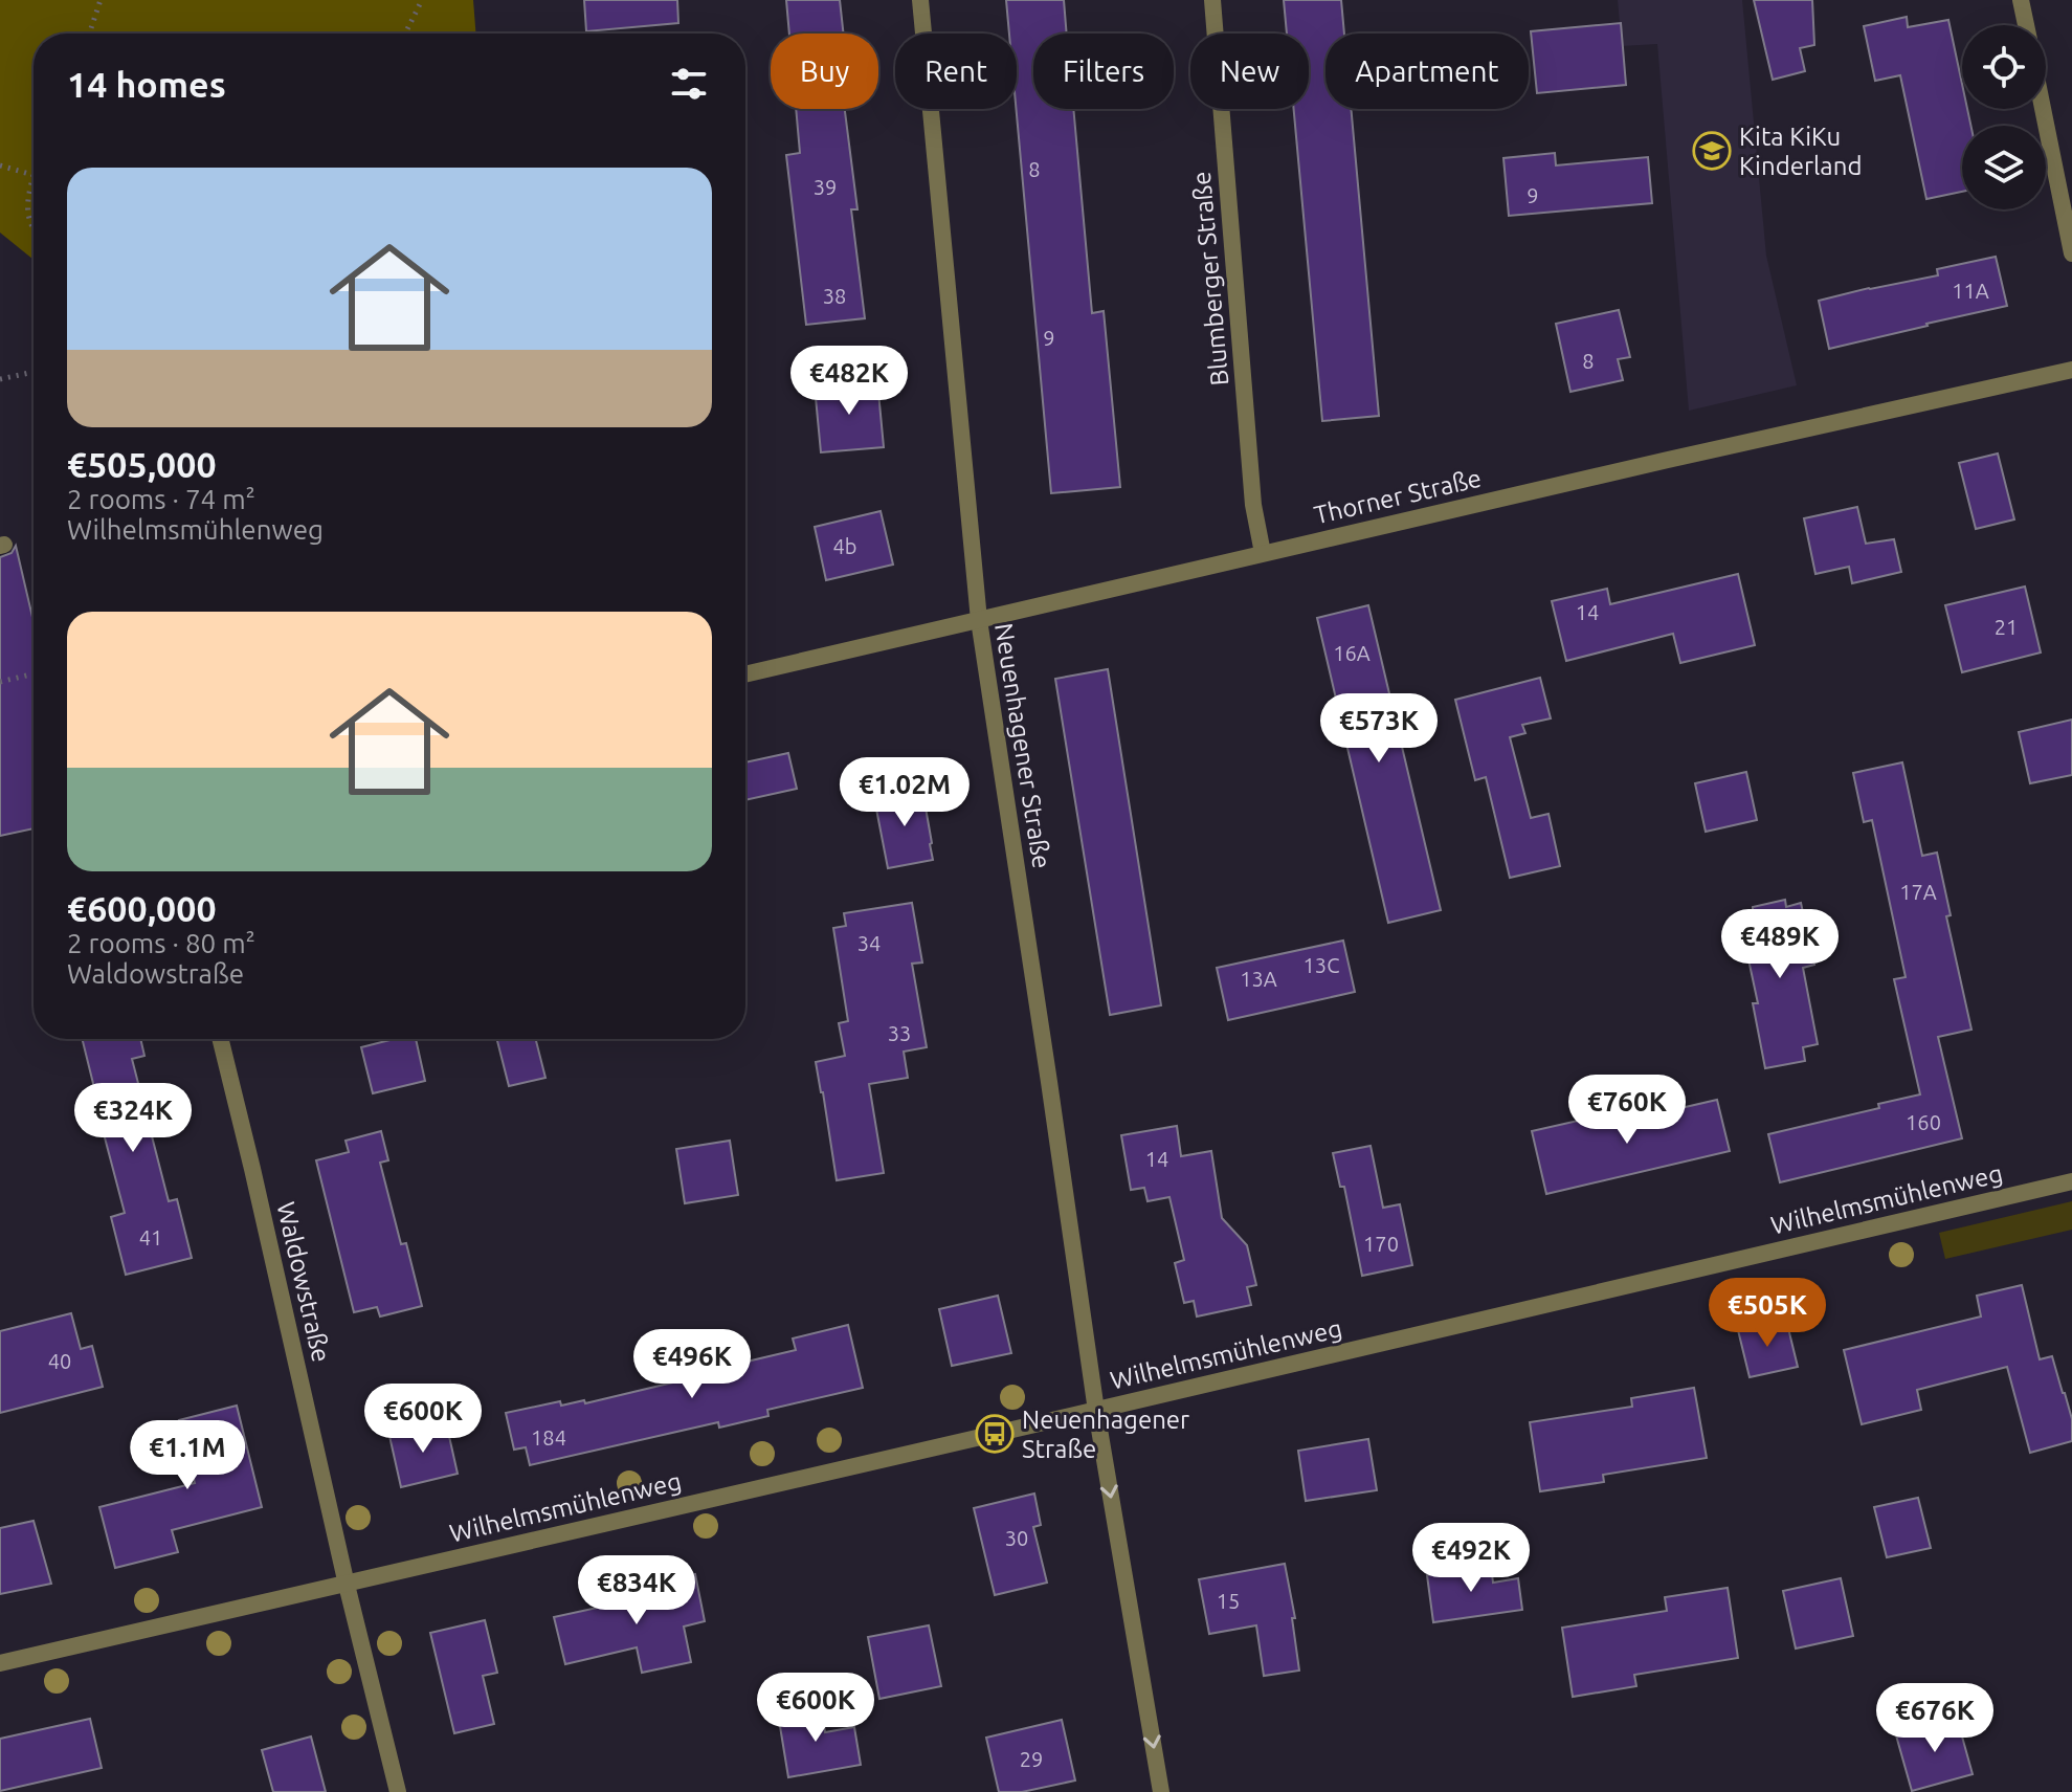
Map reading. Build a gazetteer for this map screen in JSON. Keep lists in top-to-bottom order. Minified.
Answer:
{"streets":{"street":["Blumberger Straße","Thorner Straße","Neuenhagener Straße","Wilhelmsmühlenweg","Waldowstraße"]},"crossings":[["Blumberger Straße","Thorner Straße"],["Thorner Straße","Neuenhagener Straße"],["Neuenhagener Straße","Wilhelmsmühlenweg"],["Wilhelmsmühlenweg","Waldowstraße"]],"places":{"school or university":["Kita KiKu Kinderland"],"bus stop":["Neuenhagener Straße"]},"house_numbers":["8","39","9","11A","38","9","8","4b","14","21","16A","17A","34","13C","13A","33","160","14","41","170","40","184","30","15","29"],"page":{"chip":["Buy","Rent","Filters","New","Apartment"],"heading":"14 homes","list":[{"name":"€505,000","note":"2 rooms · 74 m² · Wilhelmsmühlenweg"},{"name":"€600,000","note":"2 rooms · 80 m² · Waldowstraße"}],"price":["€482K","€573K","€1.02M","€489K","€760K","€324K","€505K","€496K","€600K","€1.1M","€492K","€834K","€600K","€676K"]}}
